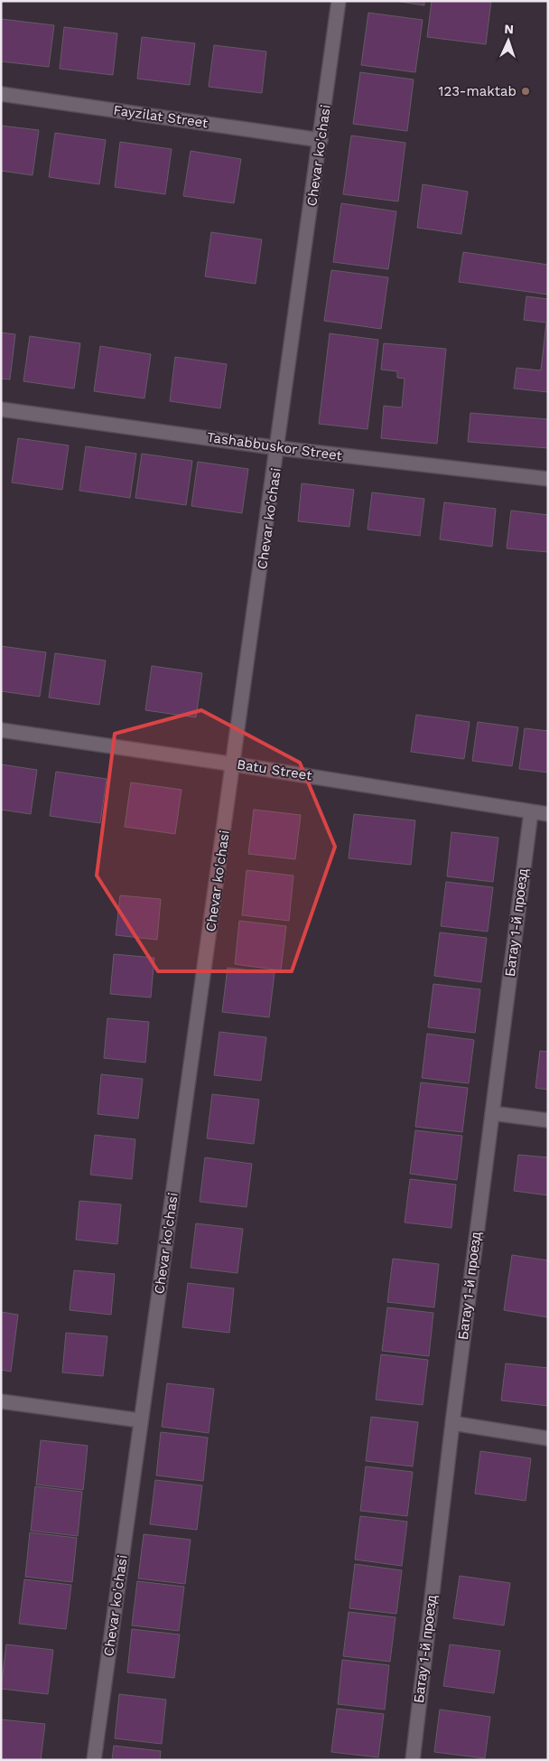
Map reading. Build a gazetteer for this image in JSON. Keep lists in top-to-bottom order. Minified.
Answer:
{"streets":{"street":["Fayzilat Street","Chevar ko'chasi","Tashabbuskor Street","Batu Street","Батау 1-й проезд"]},"crossings":[["Fayzilat Street","Chevar ko'chasi"],["Chevar ko'chasi","Tashabbuskor Street"],["Chevar ko'chasi","Batu Street"],["Batu Street","Батау 1-й проезд"]],"places":["123-maktab"],"north":"top"}
